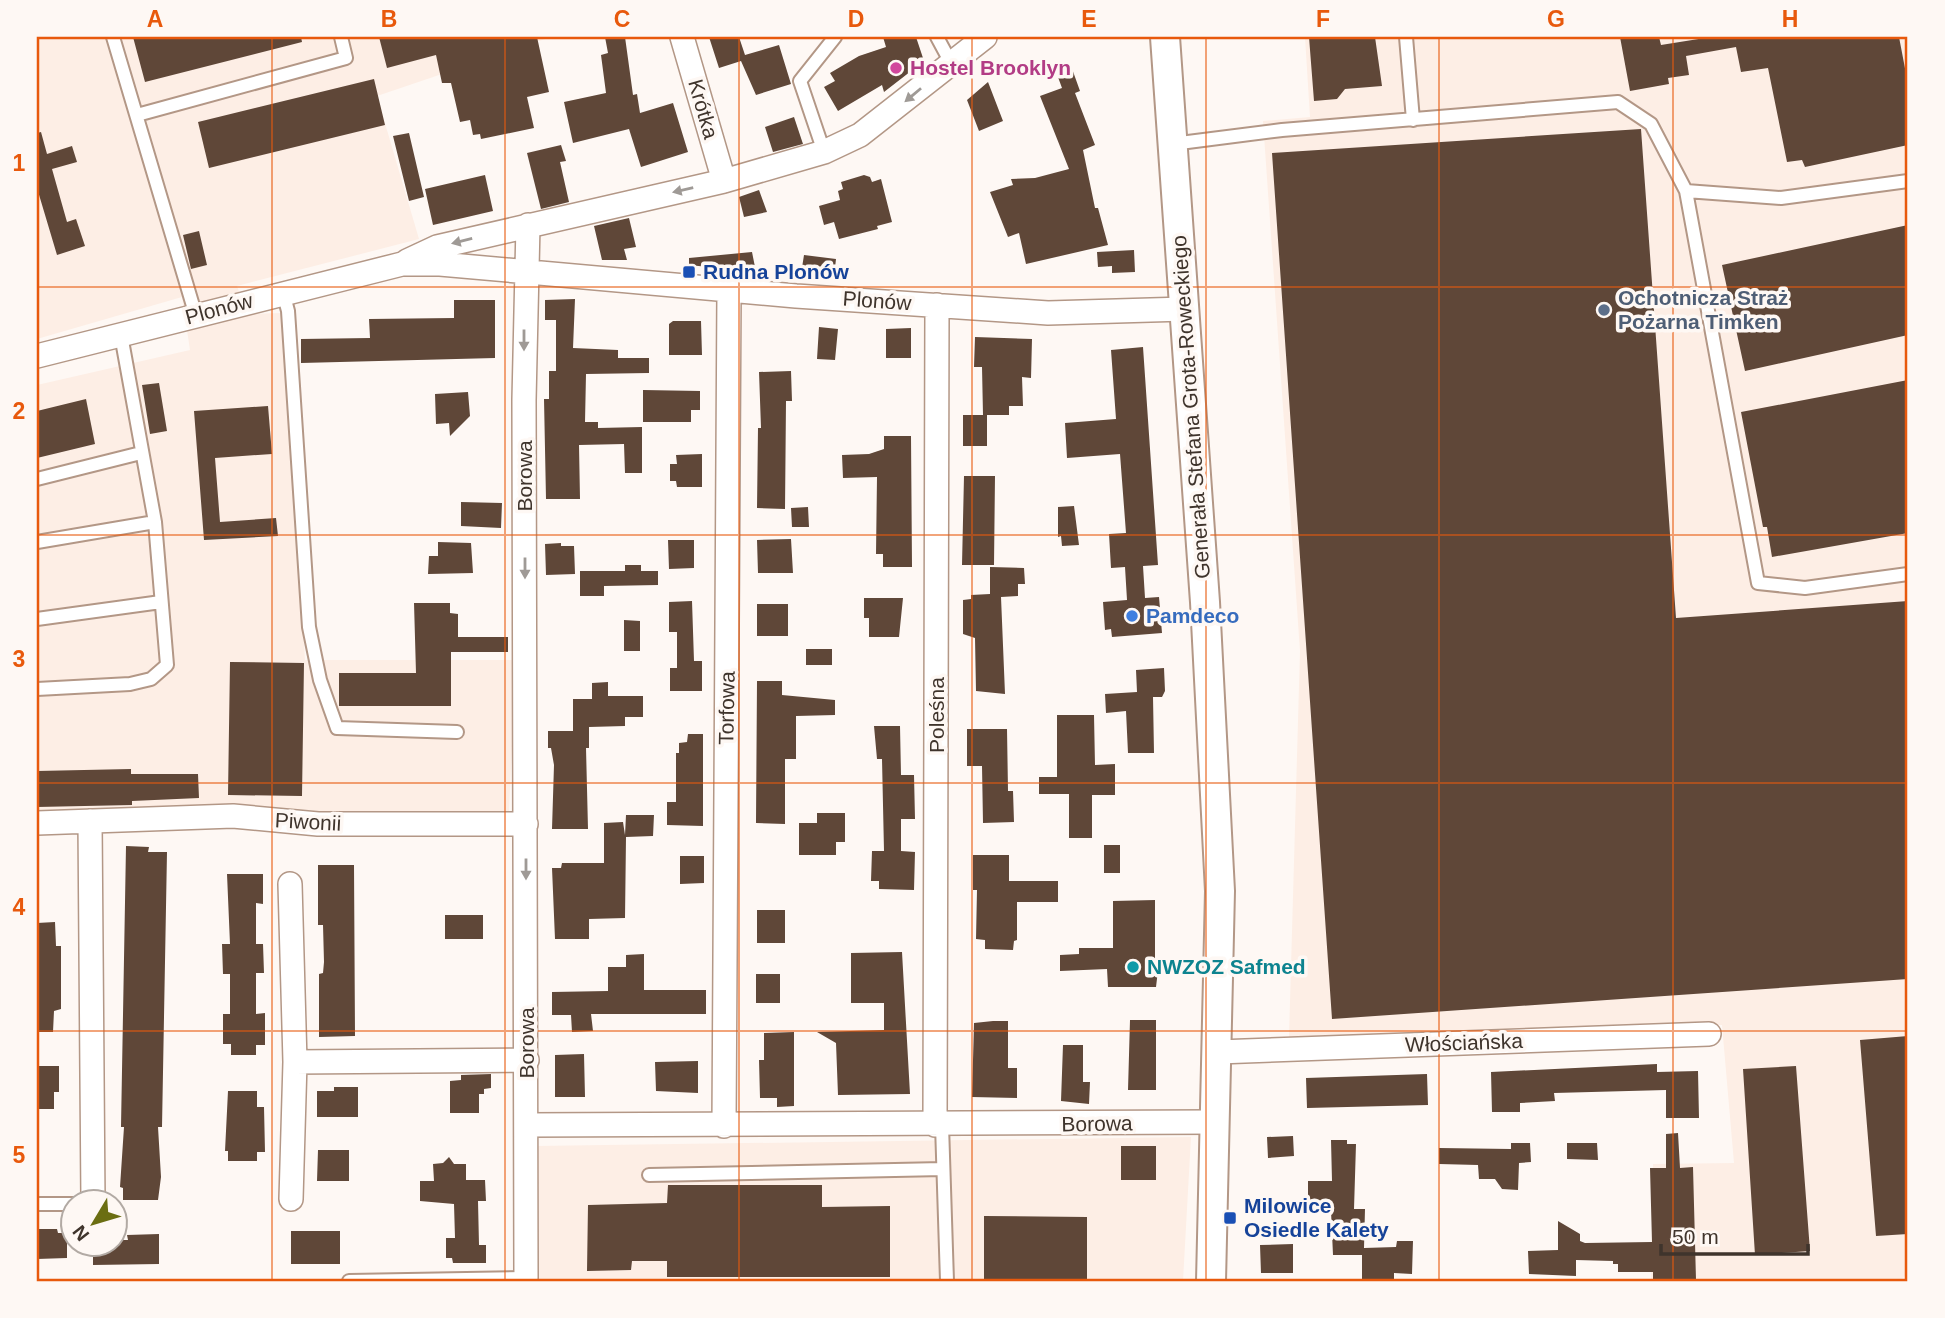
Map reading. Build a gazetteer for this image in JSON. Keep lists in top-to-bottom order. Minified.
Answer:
{"streets":{"street":["Krótka","Plonów","Generała Stefana Grota-Roweckiego","Borowa","Torfowa","Poleśna","Piwonii","Włościańska"]},"crossings":[["Krótka","Plonów"],["Plonów","Generała Stefana Grota-Roweckiego"],["Plonów","Borowa"],["Plonów","Torfowa"],["Plonów","Poleśna"],["Generała Stefana Grota-Roweckiego","Borowa"],["Generała Stefana Grota-Roweckiego","Włościańska"],["Borowa","Torfowa"],["Borowa","Poleśna"],["Borowa","Piwonii"]],"one_way":["Borowa"],"places":{"other":["Hostel Brooklyn","Ochotnicza Straż Pożarna Timken","Pamdeco","NWZOZ Safmed"],"transit":["Rudna Plonów","Milowice Osiedle Kalety"]},"scale_bar":"50 m","north":"bottom left","grid":{"columns":["A","B","C","D","E","F","G","H"],"rows":["1","2","3","4","5"]}}
